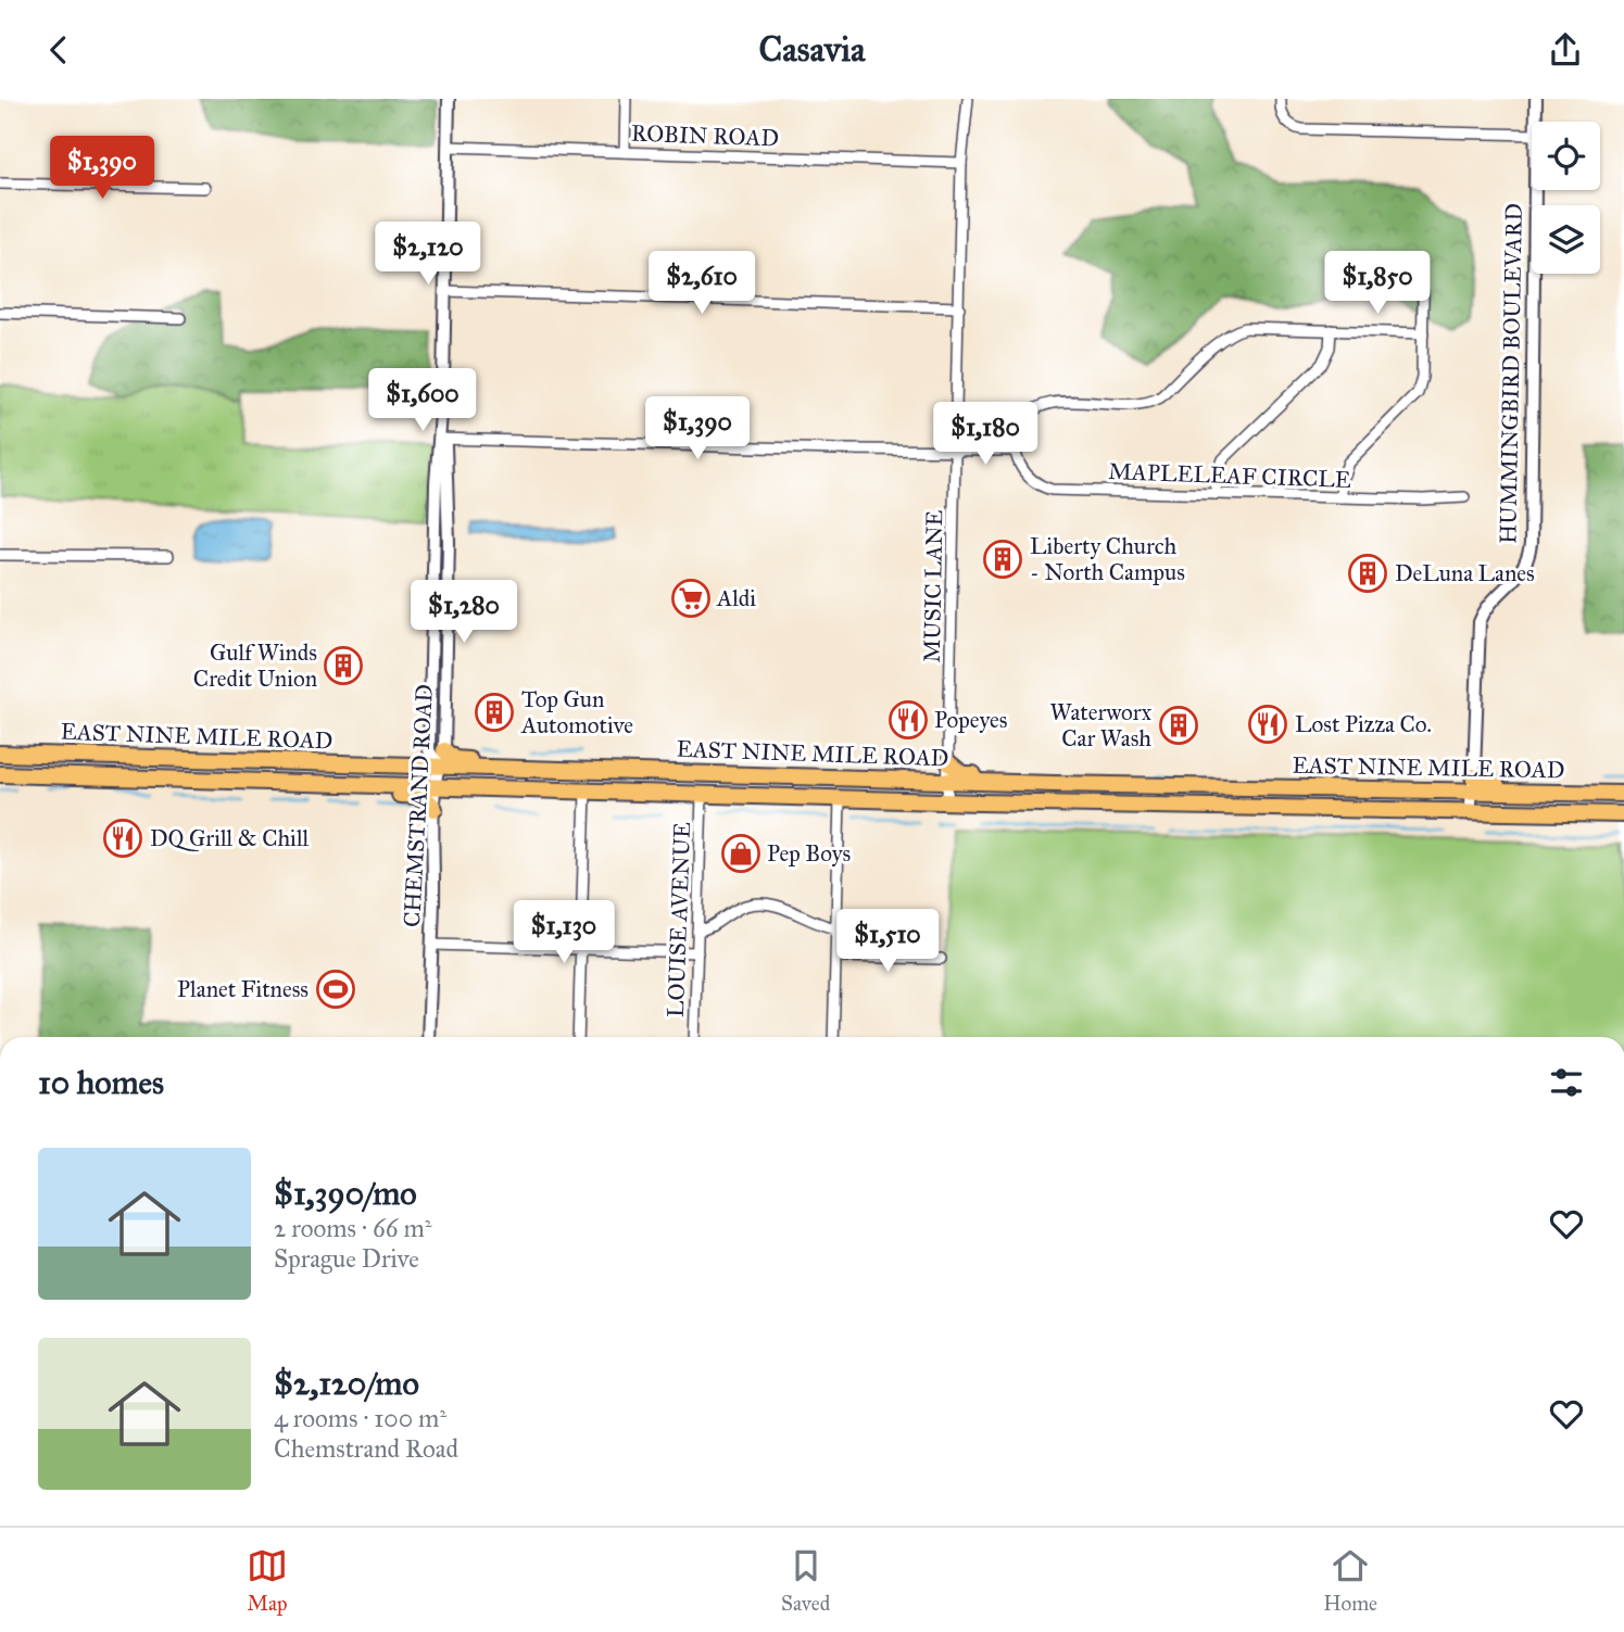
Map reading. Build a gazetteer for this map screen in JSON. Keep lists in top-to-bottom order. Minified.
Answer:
{"streets":{"main road":["EAST NINE MILE ROAD"],"street":["ROBIN ROAD","HUMMINGBIRD BOULEVARD","MAPLELEAF CIRCLE","MUSIC LANE","CHEMSTRAND ROAD","LOUISE AVENUE"]},"crossings":[["ROBIN ROAD","MUSIC LANE"],["ROBIN ROAD","CHEMSTRAND ROAD"],["HUMMINGBIRD BOULEVARD","EAST NINE MILE ROAD"],["MUSIC LANE","EAST NINE MILE ROAD"],["EAST NINE MILE ROAD","CHEMSTRAND ROAD"],["EAST NINE MILE ROAD","LOUISE AVENUE"]],"places":{"building":["Liberty Church - North Campus","DeLuna Lanes","Gulf Winds Credit Union","Top Gun Automotive","Waterworx Car Wash"],"supermarket":["Aldi"],"restaurant":["Popeyes","Lost Pizza Co.","DQ Grill & Chill"],"shop":["Pep Boys"],"sports":["Planet Fitness"]},"page":{"header":"Casavia","price":["$1,390","$2,120","$2,610","$1,850","$1,600","$1,390","$1,180","$1,280","$1,130","$1,510"],"heading":"10 homes","list":[{"name":"$1,390/mo","note":"2 rooms · 66 m² · Sprague Drive"},{"name":"$2,120/mo","note":"4 rooms · 100 m² · Chemstrand Road"}],"tabs":["Map","Saved","Home"]}}
